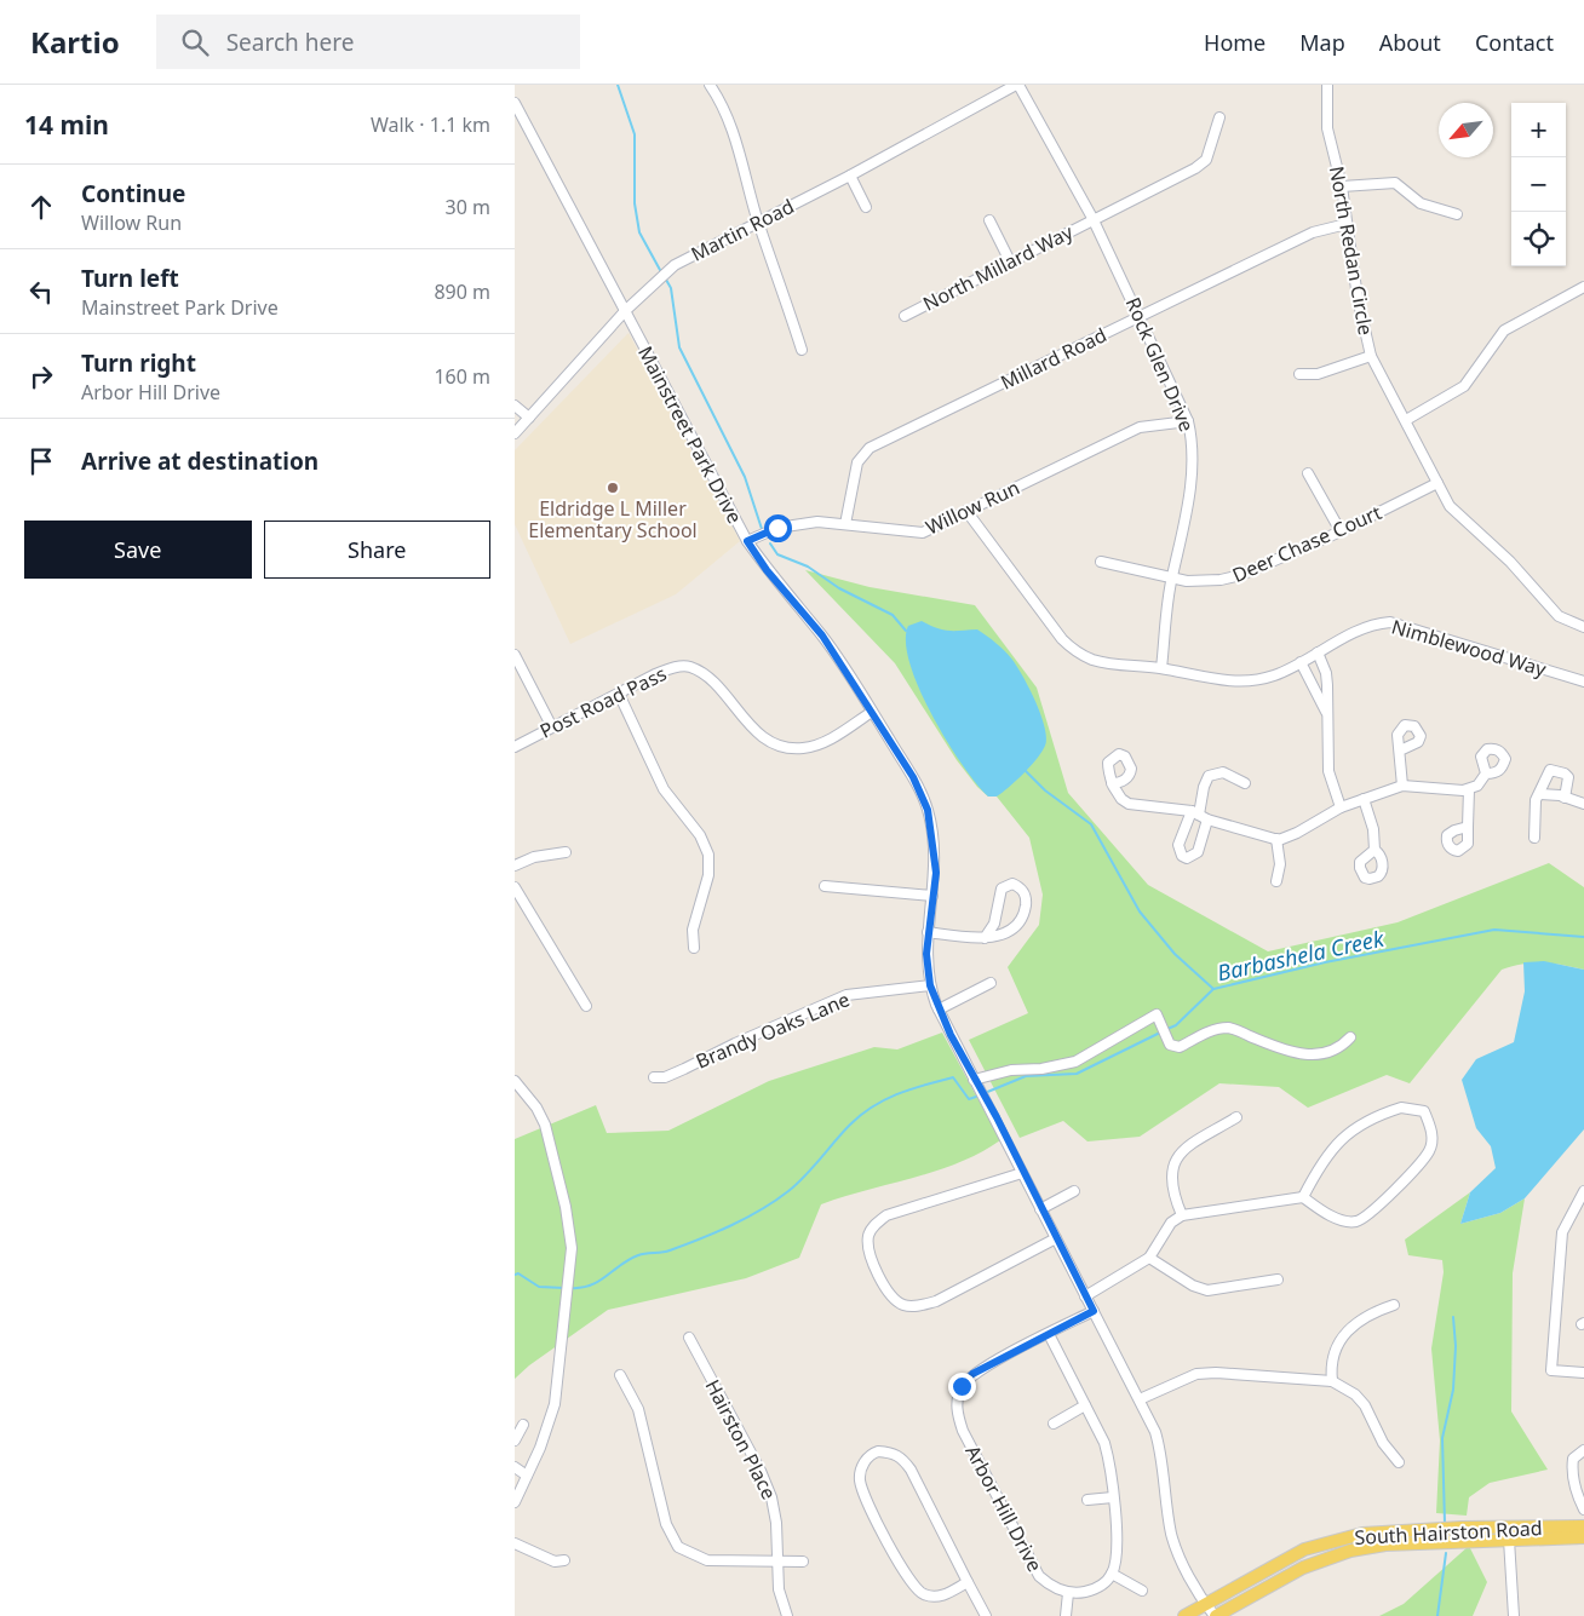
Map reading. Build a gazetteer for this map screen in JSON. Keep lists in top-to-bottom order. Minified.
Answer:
{"streets":{"main road":["South Hairston Road"],"street":["Martin Road","North Redan Circle","North Millard Way","Millard Road","Rock Glen Drive","Mainstreet Park Drive","Willow Run","Deer Chase Court","Nimblewood Way","Post Road Pass","Brandy Oaks Lane","Hairston Place","Arbor Hill Drive"]},"crossings":[["Martin Road","Rock Glen Drive"],["Martin Road","Mainstreet Park Drive"],["North Redan Circle","Millard Road"],["North Redan Circle","Deer Chase Court"],["North Millard Way","Rock Glen Drive"],["Millard Road","Rock Glen Drive"],["Millard Road","Willow Run"],["Rock Glen Drive","Willow Run"],["Rock Glen Drive","Deer Chase Court"],["Rock Glen Drive","Nimblewood Way"],["Mainstreet Park Drive","Willow Run"],["Mainstreet Park Drive","Post Road Pass"],["Mainstreet Park Drive","Brandy Oaks Lane"],["Mainstreet Park Drive","Arbor Hill Drive"],["Mainstreet Park Drive","South Hairston Road"],["Willow Run","Nimblewood Way"]],"water":["Barbashela Creek"],"places":["Eldridge L Miller Elementary School"],"north":"bottom left","page":{"header":"Kartio","search":"Search here","nav":["Home","Map","About","Contact"],"heading":["14 min","Walk · 1.1 km"],"map_buttons":["+","−"],"list":[["Continue","Willow Run","30 m"],["Turn left","Mainstreet Park Drive","890 m"],["Turn right","Arbor Hill Drive","160 m"],"Arrive at destination"],"buttons":["Save","Share"]}}
